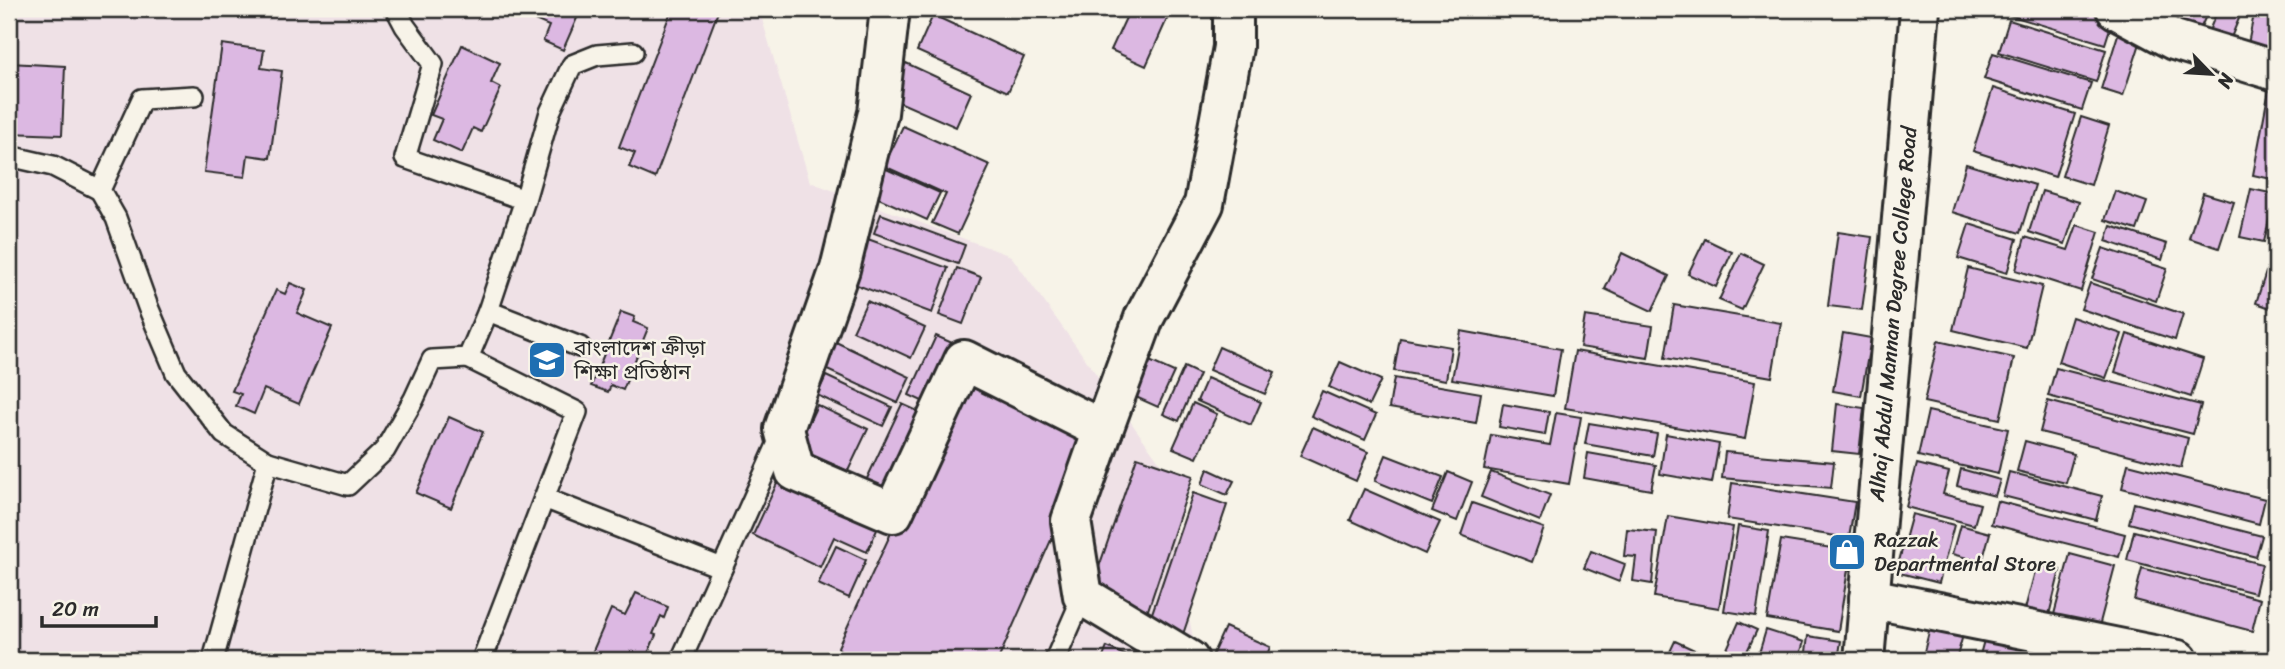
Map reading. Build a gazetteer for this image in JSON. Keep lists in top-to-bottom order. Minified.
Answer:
{"streets":{"street":["Alhaj Abdul Mannan Degree College Road"]},"places":{"school or university":["বাংলাদেশ ক্রীড়া শিক্ষা প্রতিষ্ঠান"],"shop":["Razzak Departmental Store"]},"scale_bar":"20 m","north":"bottom right"}
